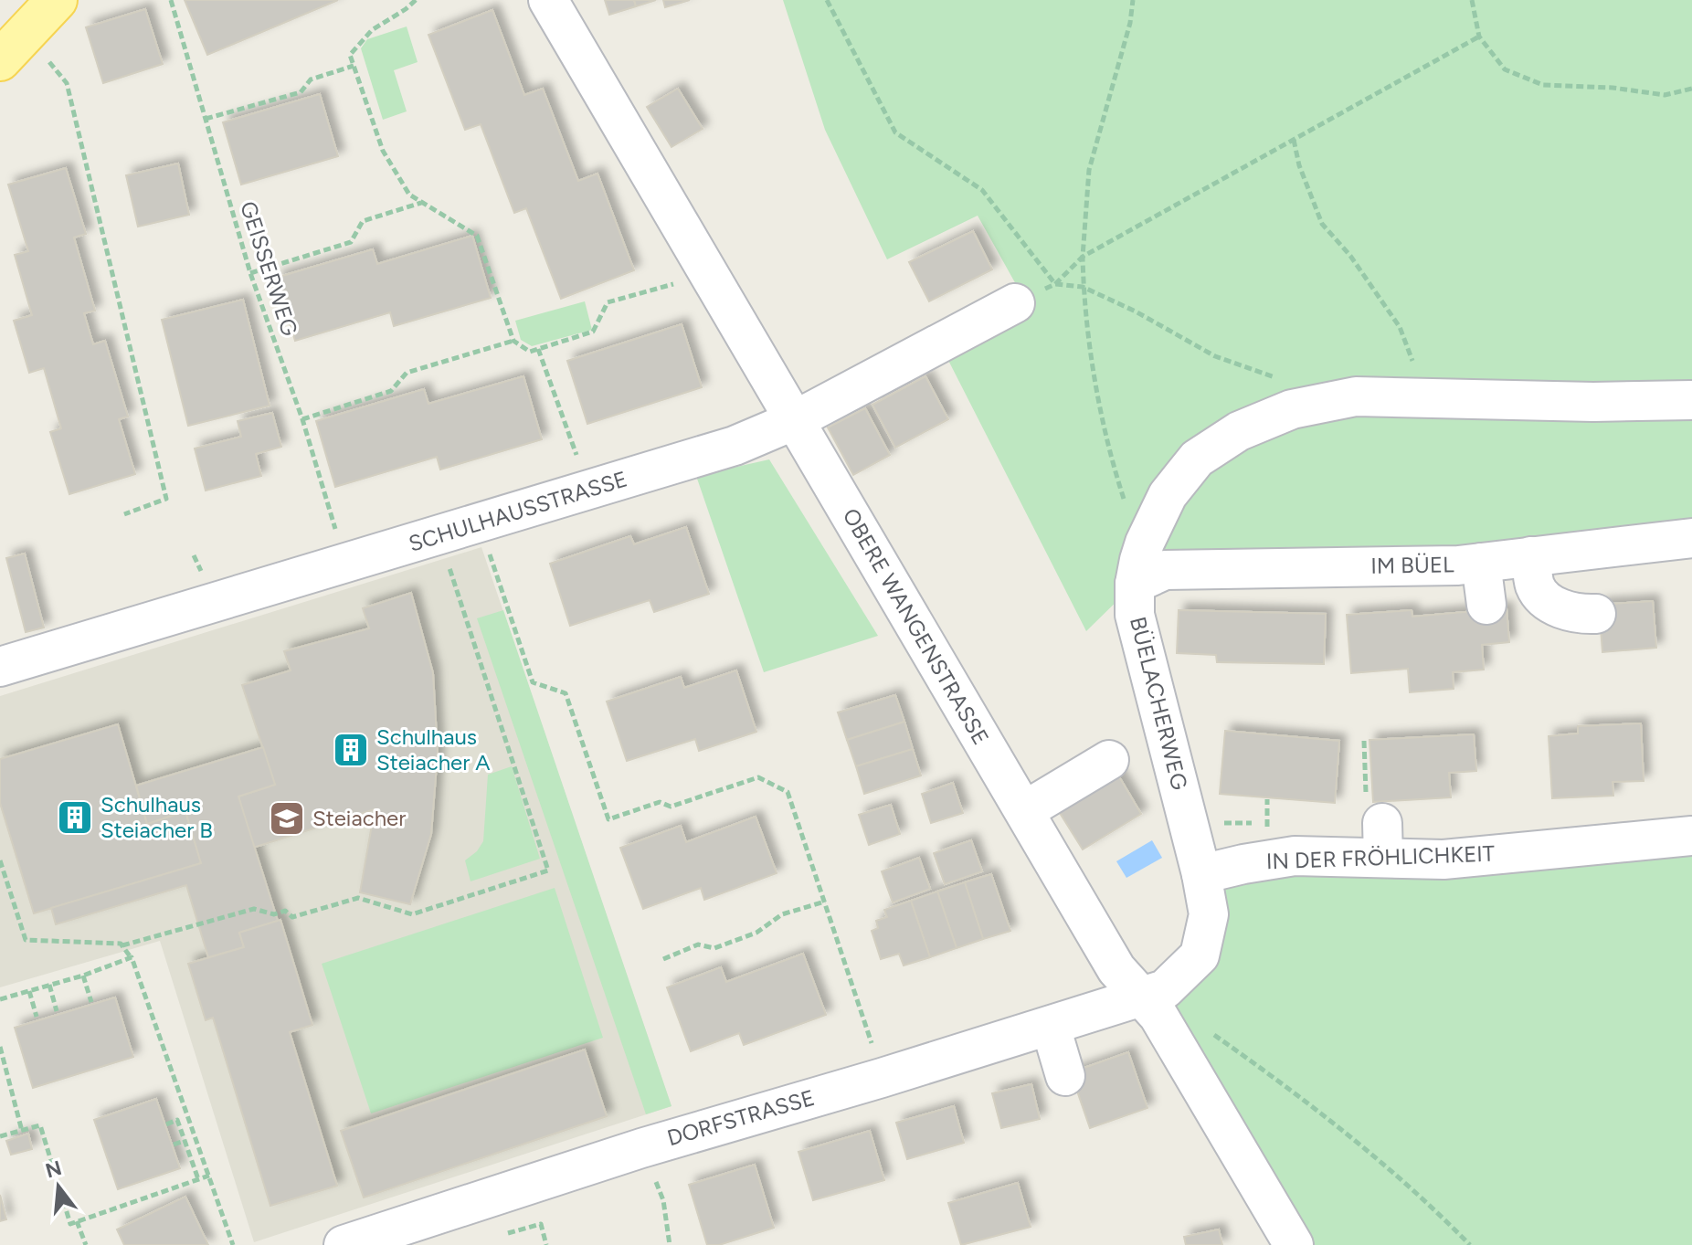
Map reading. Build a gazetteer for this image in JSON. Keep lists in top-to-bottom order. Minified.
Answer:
{"streets":{"street":["SCHULHAUSSTRASSE","IM BÜEL","OBERE WANGENSTRASSE","BÜELACHERWEG","IN DER FRÖHLICHKEIT","DORFSTRASSE"],"path":["GEISSERWEG"]},"crossings":[["SCHULHAUSSTRASSE","OBERE WANGENSTRASSE"],["IM BÜEL","BÜELACHERWEG"],["OBERE WANGENSTRASSE","BÜELACHERWEG"],["OBERE WANGENSTRASSE","DORFSTRASSE"],["BÜELACHERWEG","IN DER FRÖHLICHKEIT"],["BÜELACHERWEG","DORFSTRASSE"]],"places":{"building":["Schulhaus Steiacher A","Schulhaus Steiacher B"],"school or university":["Steiacher"]},"north":"top"}
